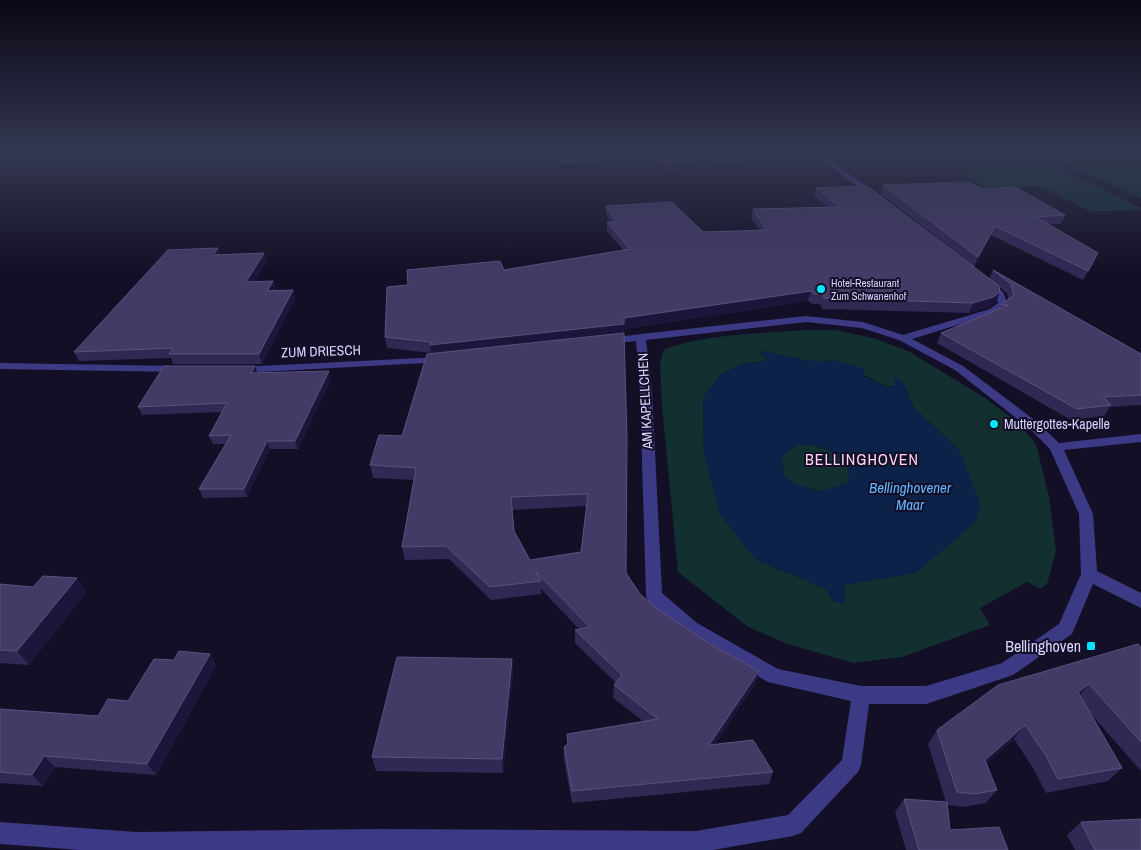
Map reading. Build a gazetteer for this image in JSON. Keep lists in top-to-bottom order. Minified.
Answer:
{"streets":{"street":["ZUM DRIESCH","AM KAPELLCHEN"]},"districts":["BELLINGHOVEN"],"water":["Bellinghovener Maar"],"places":{"other":["Hotel-Restaurant Zum Schwanenhof","Muttergottes-Kapelle"],"transit":["Bellinghoven"]}}
